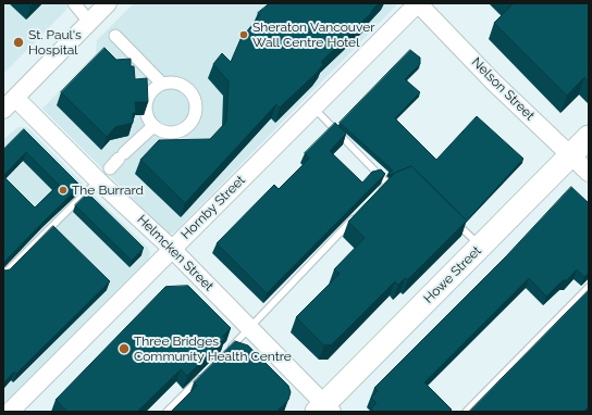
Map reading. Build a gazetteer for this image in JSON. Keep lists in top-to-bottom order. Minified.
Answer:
{"streets":{"highway":["Howe Street"],"street":["Nelson Street","Hornby Street","Helmcken Street"]},"crossings":[["Nelson Street","Hornby Street"],["Nelson Street","Howe Street"],["Hornby Street","Helmcken Street"],["Helmcken Street","Howe Street"]],"places":["Sheraton Vancouver Wall Centre Hotel","St. Paul's Hospital","The Burrard","Three Bridges Community Health Centre"]}
